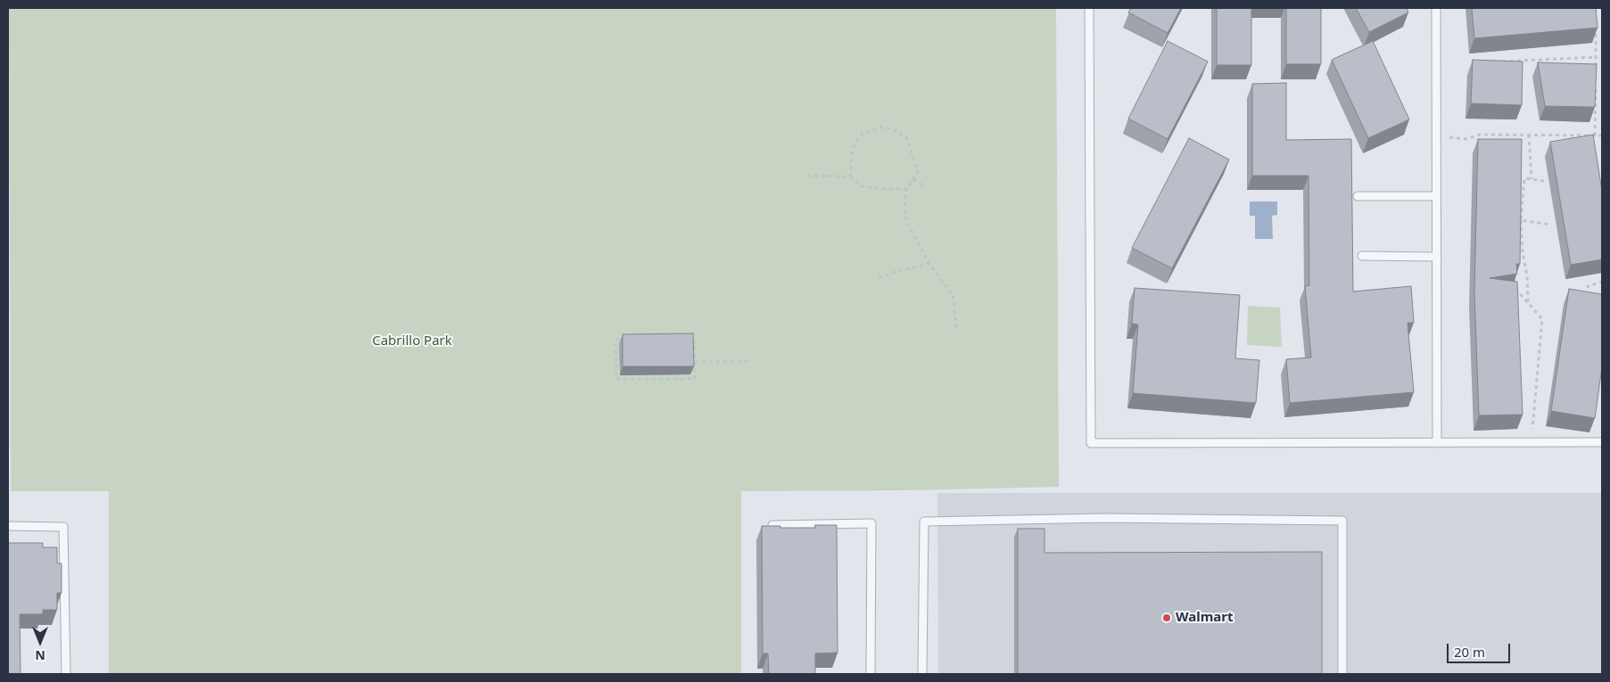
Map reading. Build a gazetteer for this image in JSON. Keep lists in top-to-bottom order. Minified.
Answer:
{"parks":["Cabrillo Park"],"places":["Walmart"],"scale_bar":"20 m","north":"bottom"}
